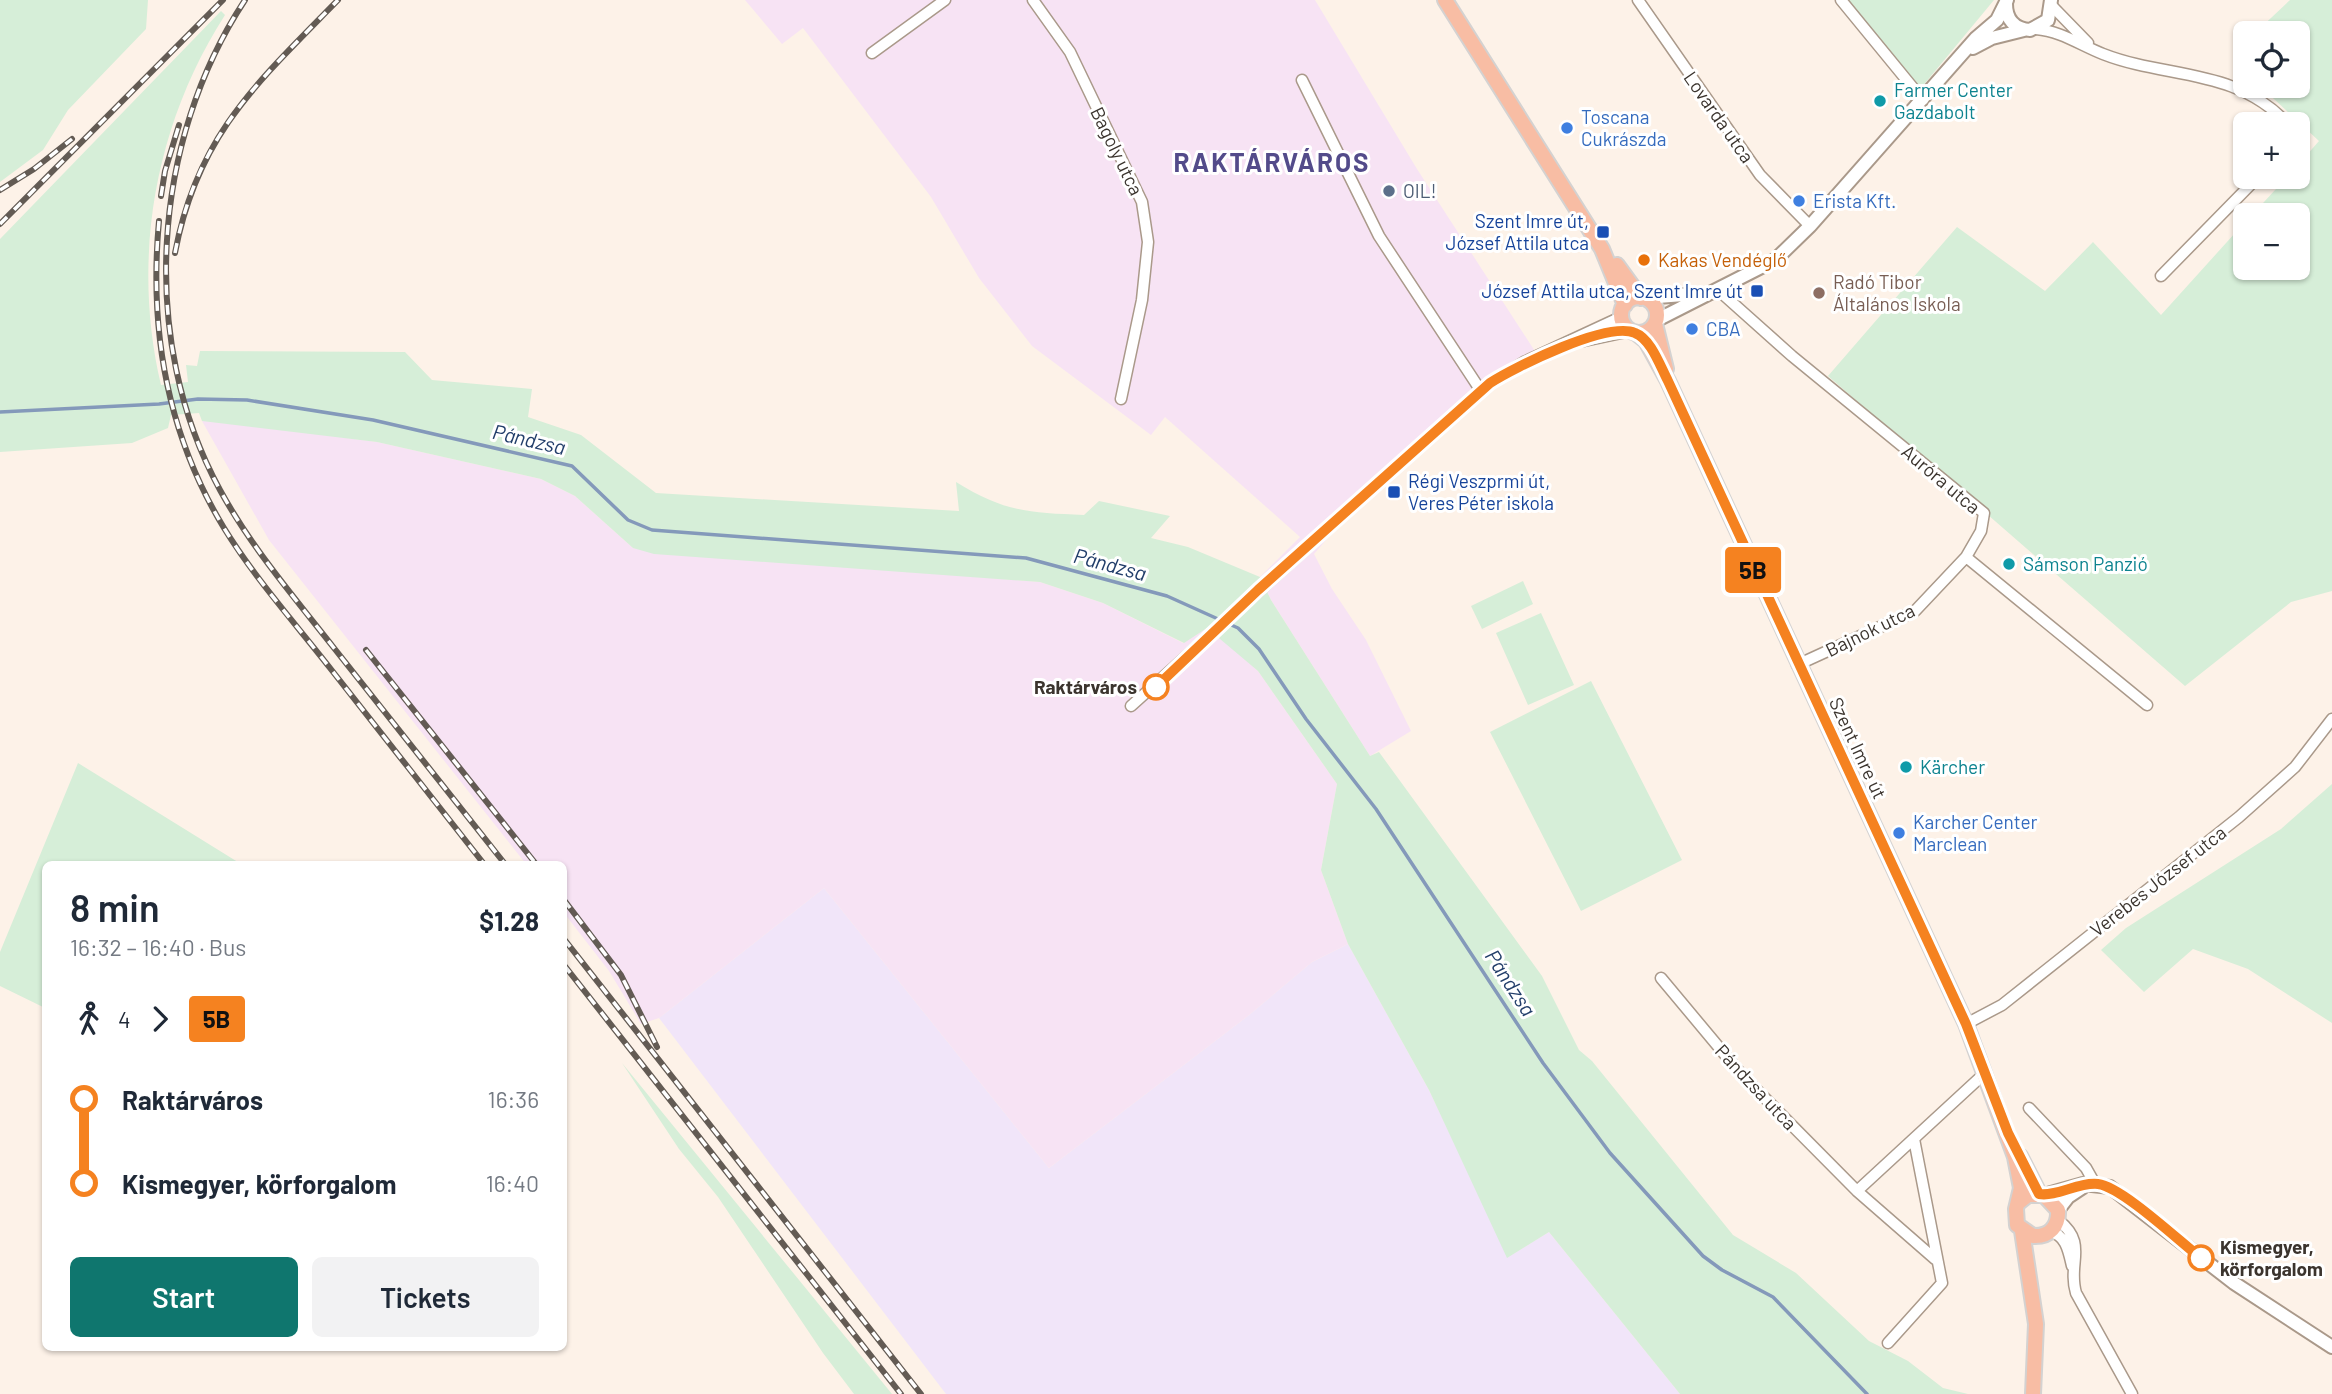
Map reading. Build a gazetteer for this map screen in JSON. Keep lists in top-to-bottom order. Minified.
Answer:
{"streets":{"main road":["Szent Imre út"],"street":["Lovarda utca","Bagoly utca","Auróra utca","Bajnok utca","Verebes József utca","Pándzsa utca"]},"crossings":[["Auróra utca","Bajnok utca"],["Bajnok utca","Szent Imre út"],["Szent Imre út","Verebes József utca"]],"districts":["RAKTÁRVÁROS"],"water":["Pándzsa"],"places":{"other":["Farmer Center Gazdabolt","Toscana Cukrászda","OIL!","Erista Kft.","Kakas Vendéglő","Radó Tibor Általános Iskola","CBA","Sámson Panzió","Raktárváros","Kärcher","Karcher Center Marclean","Kismegyer, körforgalom"],"transit":["Szent Imre út, József Attila utca","József Attila utca, Szent Imre út","Régi Veszprmi út, Veres Péter iskola"]},"lines":["bus line 5B"],"page":{"on_map":"5B","map_buttons":["+","−"],"heading":["8 min","16:32 – 16:40 · Bus","$1.28"],"legs":["4","5B"],"list":[{"name":"Raktárváros","value":"16:36"},{"name":"Kismegyer, körforgalom","value":"16:40"}],"buttons":["Start","Tickets"]}}
